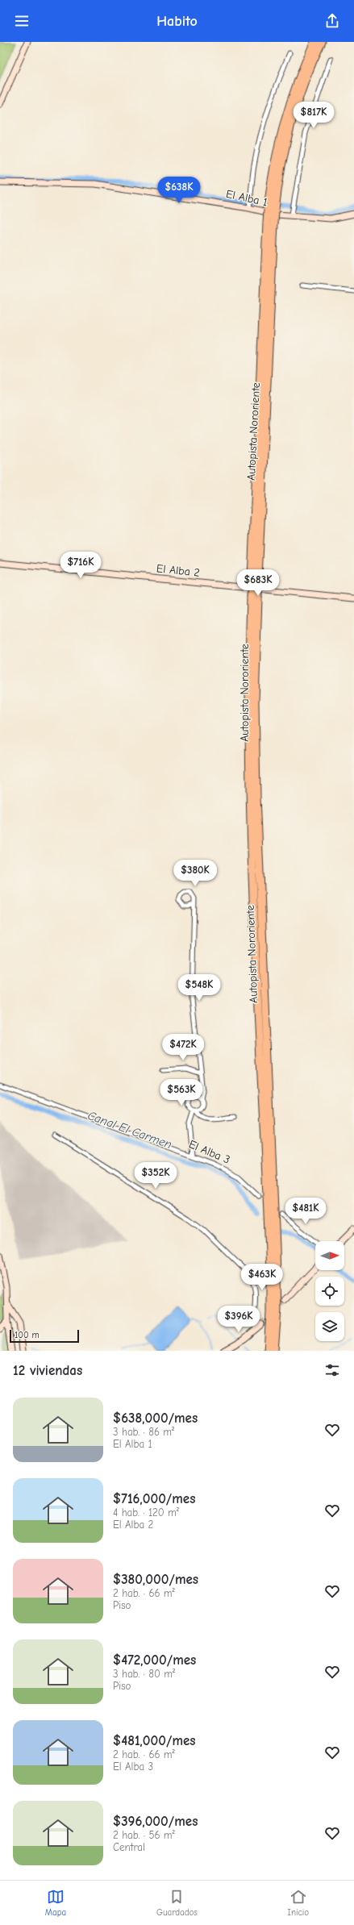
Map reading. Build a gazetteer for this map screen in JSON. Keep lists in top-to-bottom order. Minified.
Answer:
{"streets":{"highway":["Autopista Nororiente"],"street":["El Alba 1","El Alba 2","El Alba 3"]},"water":["Canal El Carmen"],"scale_bar":"100 m","north":"right","page":{"header":"Habito","price":["$817K","$638K","$716K","$683K","$380K","$548K","$472K","$563K","$352K","$481K","$463K","$396K"],"scale":"100 m","heading":"12 viviendas","list":[{"name":"$638,000/mes","note":"3 hab. · 86 m² · El Alba 1"},{"name":"$716,000/mes","note":"4 hab. · 120 m² · El Alba 2"},{"name":"$380,000/mes","note":"2 hab. · 66 m² · Piso"},{"name":"$472,000/mes","note":"3 hab. · 80 m² · Piso"},{"name":"$481,000/mes","note":"2 hab. · 66 m² · El Alba 3"},{"name":"$396,000/mes","note":"2 hab. · 56 m² · Central"}],"tabs":["Mapa","Guardados","Inicio"]}}
